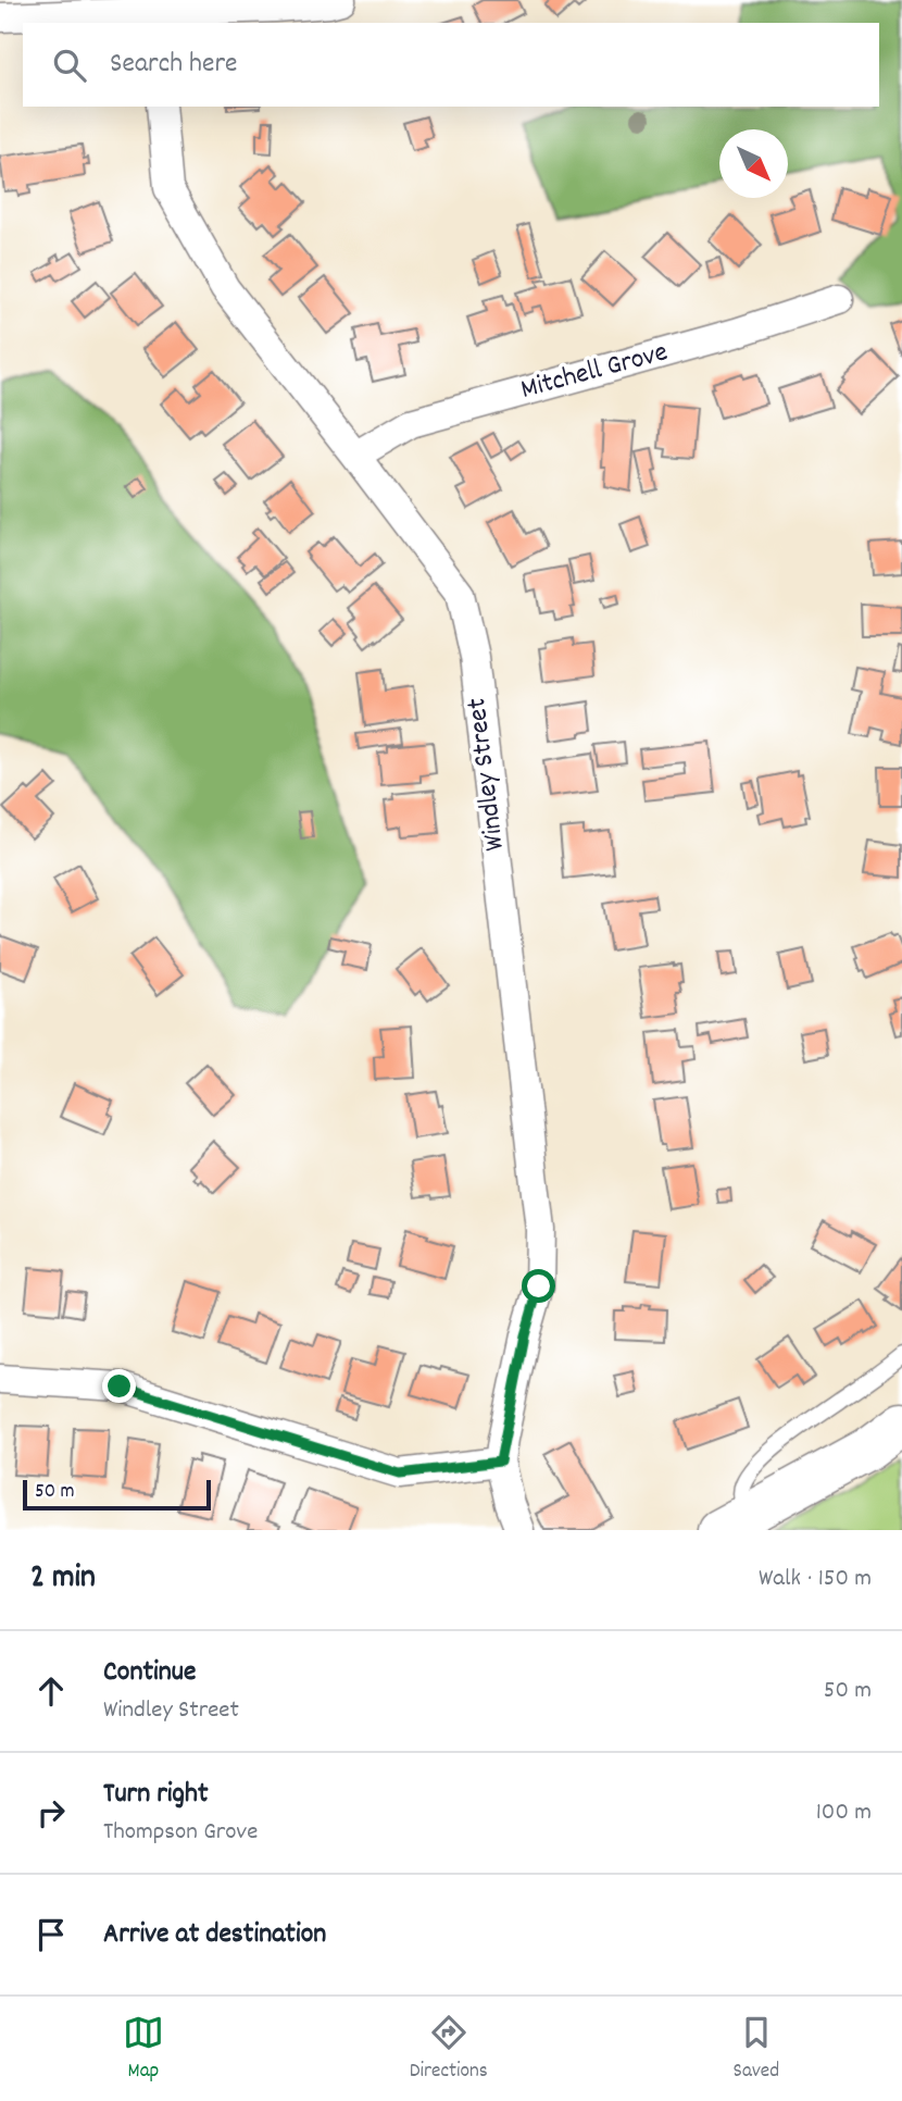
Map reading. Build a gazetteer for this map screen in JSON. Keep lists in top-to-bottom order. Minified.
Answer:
{"streets":{"street":["Mitchell Grove","Windley Street"]},"crossings":[["Mitchell Grove","Windley Street"]],"scale_bar":"50 m","north":"bottom right","page":{"search":"Search here","scale":"50 m","heading":["2 min","Walk · 150 m"],"list":[["Continue","Windley Street","50 m"],["Turn right","Thompson Grove","100 m"],"Arrive at destination"],"nav":["Map","Directions","Saved"]}}
